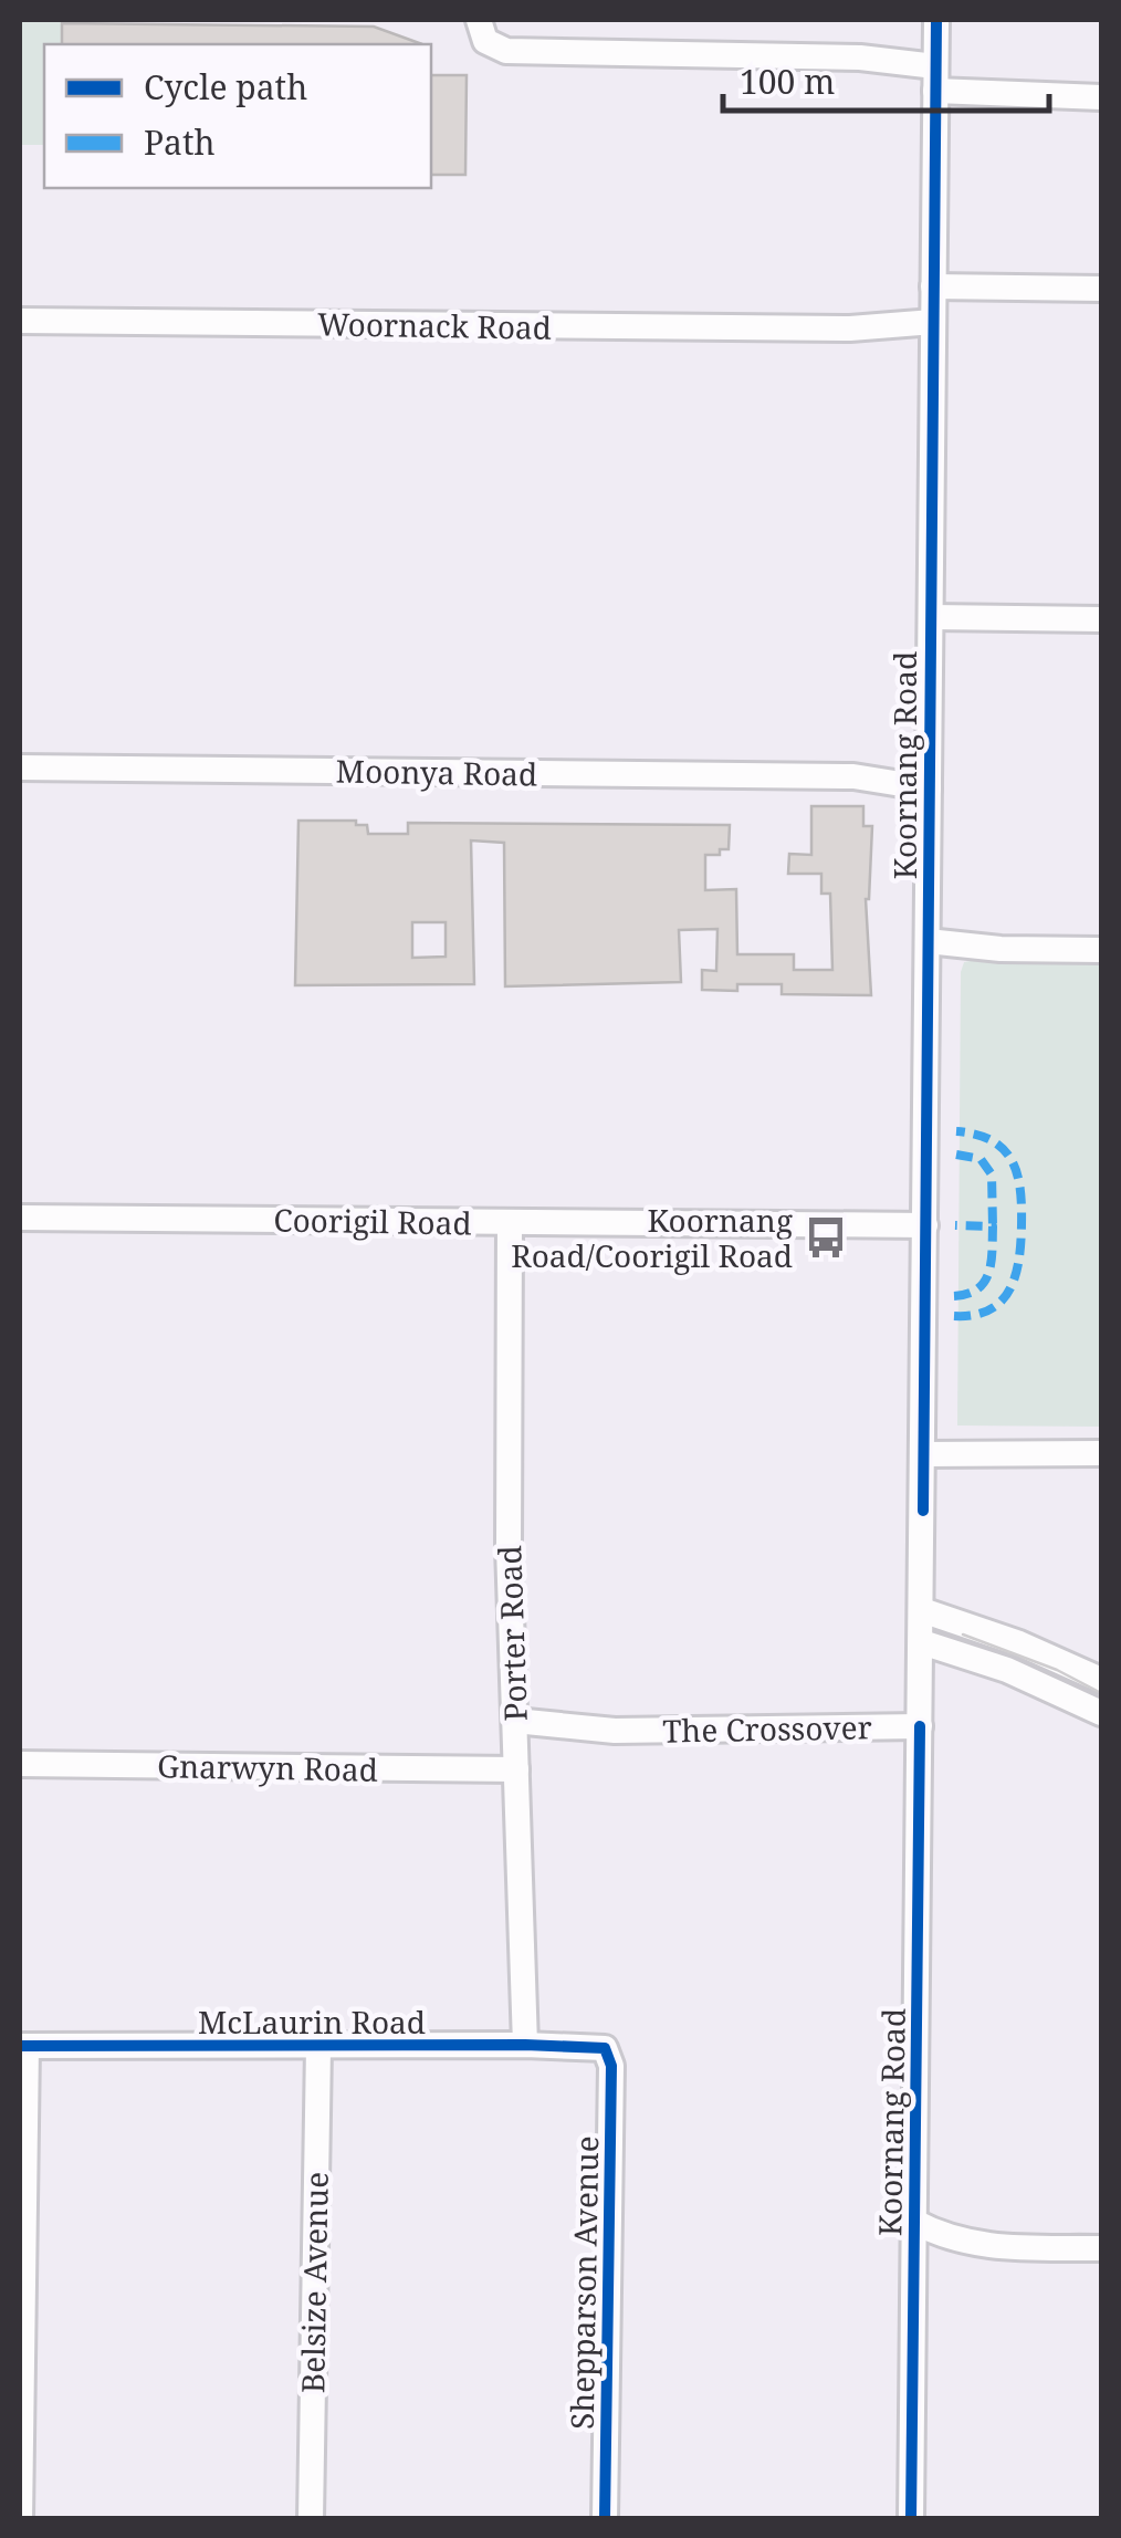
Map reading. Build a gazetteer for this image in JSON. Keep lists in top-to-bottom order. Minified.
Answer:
{"streets":{"street":["Woornack Road","Koornang Road","Moonya Road","Coorigil Road","Porter Road","The Crossover","Gnarwyn Road","McLaurin Road","Belsize Avenue","Shepparson Avenue"]},"crossings":[["Woornack Road","Koornang Road"],["Koornang Road","Moonya Road"],["Koornang Road","Coorigil Road"],["Koornang Road","The Crossover"],["Coorigil Road","Porter Road"],["Porter Road","The Crossover"],["Porter Road","Gnarwyn Road"],["Porter Road","McLaurin Road"],["The Crossover","Gnarwyn Road"],["McLaurin Road","Belsize Avenue"],["McLaurin Road","Shepparson Avenue"]],"places":{"bus stop":["Koornang Road/Coorigil Road"]},"legend":["Cycle path","Path"],"scale_bar":"100 m"}
